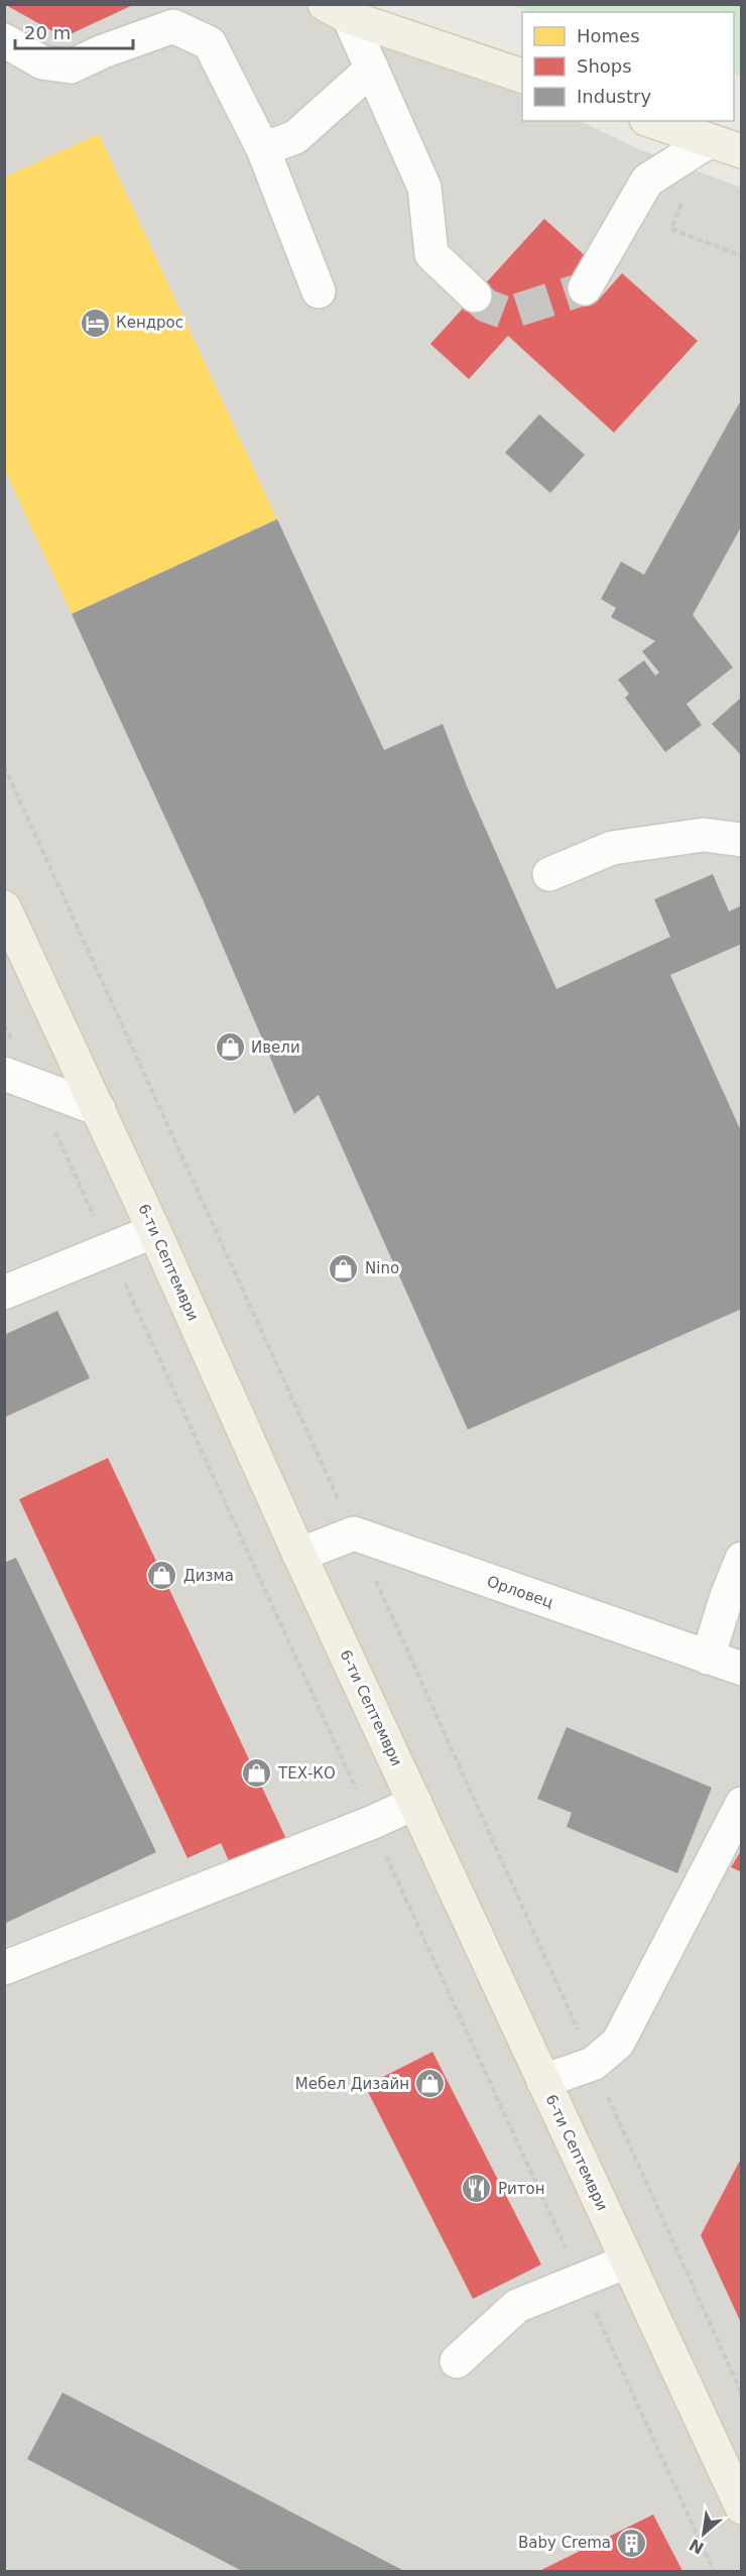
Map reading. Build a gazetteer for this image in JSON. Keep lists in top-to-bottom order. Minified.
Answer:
{"streets":{"main road":["6-ти Септември"],"street":["Орловец"]},"crossings":[["6-ти Септември","Орловец"]],"places":{"hotel":["Кендрос"],"shop":["Ивели","Nino","Дизма","ТЕХ-КО","Мебел Дизайн"],"restaurant":["Ритон"],"building":["Baby Crema"]},"legend":["Homes","Shops","Industry"],"scale_bar":"20 m","north":"bottom left"}
